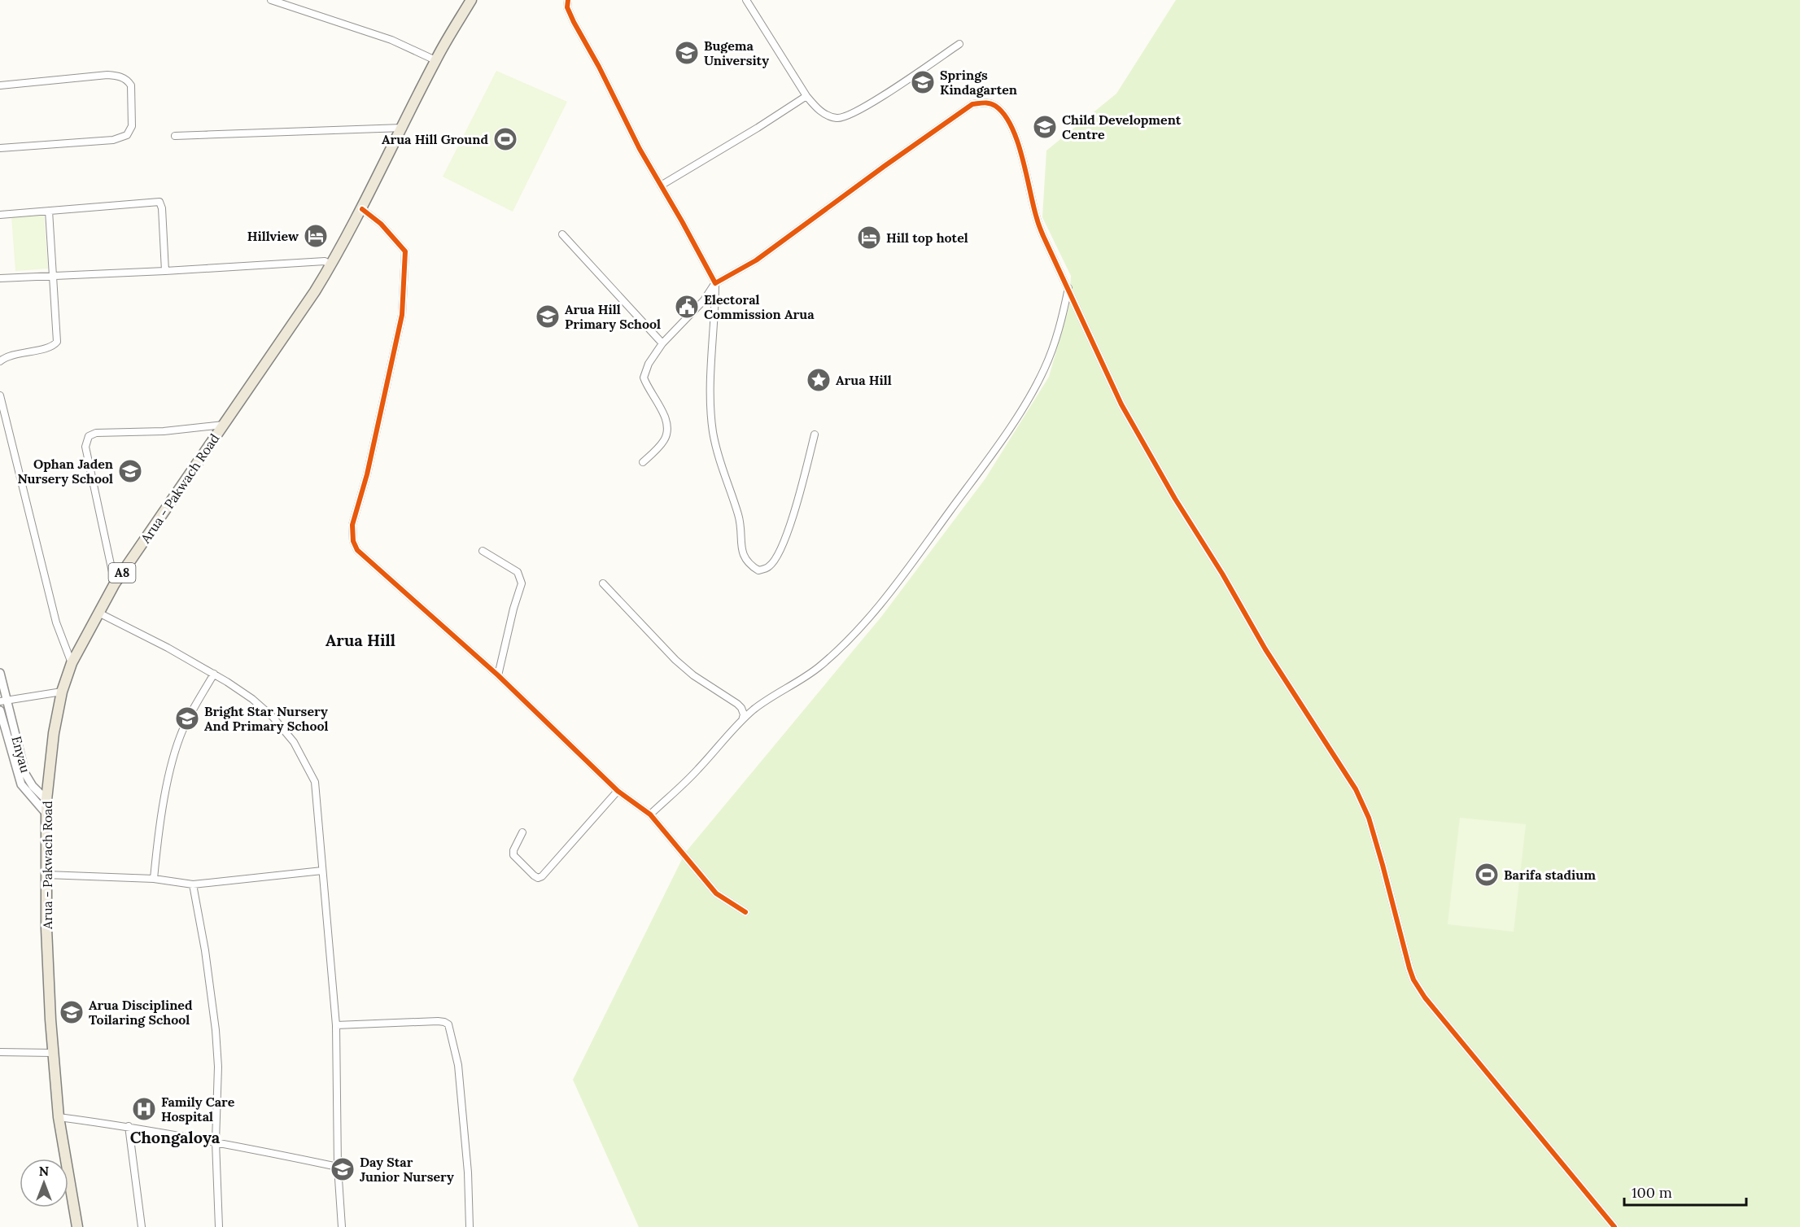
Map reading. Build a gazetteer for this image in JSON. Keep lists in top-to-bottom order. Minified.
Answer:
{"streets":{"main road":["Arua - Pakwach Road","A8"],"street":["Enyau"]},"crossings":[["Arua - Pakwach Road","Enyau"]],"districts":["Arua Hill","Chongaloya"],"places":{"school or university":["Bugema University","Springs Kindagarten","Child Development Centre","Arua Hill Primary School","Ophan Jaden Nursery School","Bright Star Nursery And Primary School","Arua Disciplined Toilaring School","Day Star Junior Nursery"],"sports":["Arua Hill Ground","Barifa stadium"],"hotel":["Hillview","Hill top hotel"],"public building":["Electoral Commission Arua"],"place":["Arua Hill"],"hospital":["Family Care Hospital"]},"scale_bar":"100 m","north":"top"}
